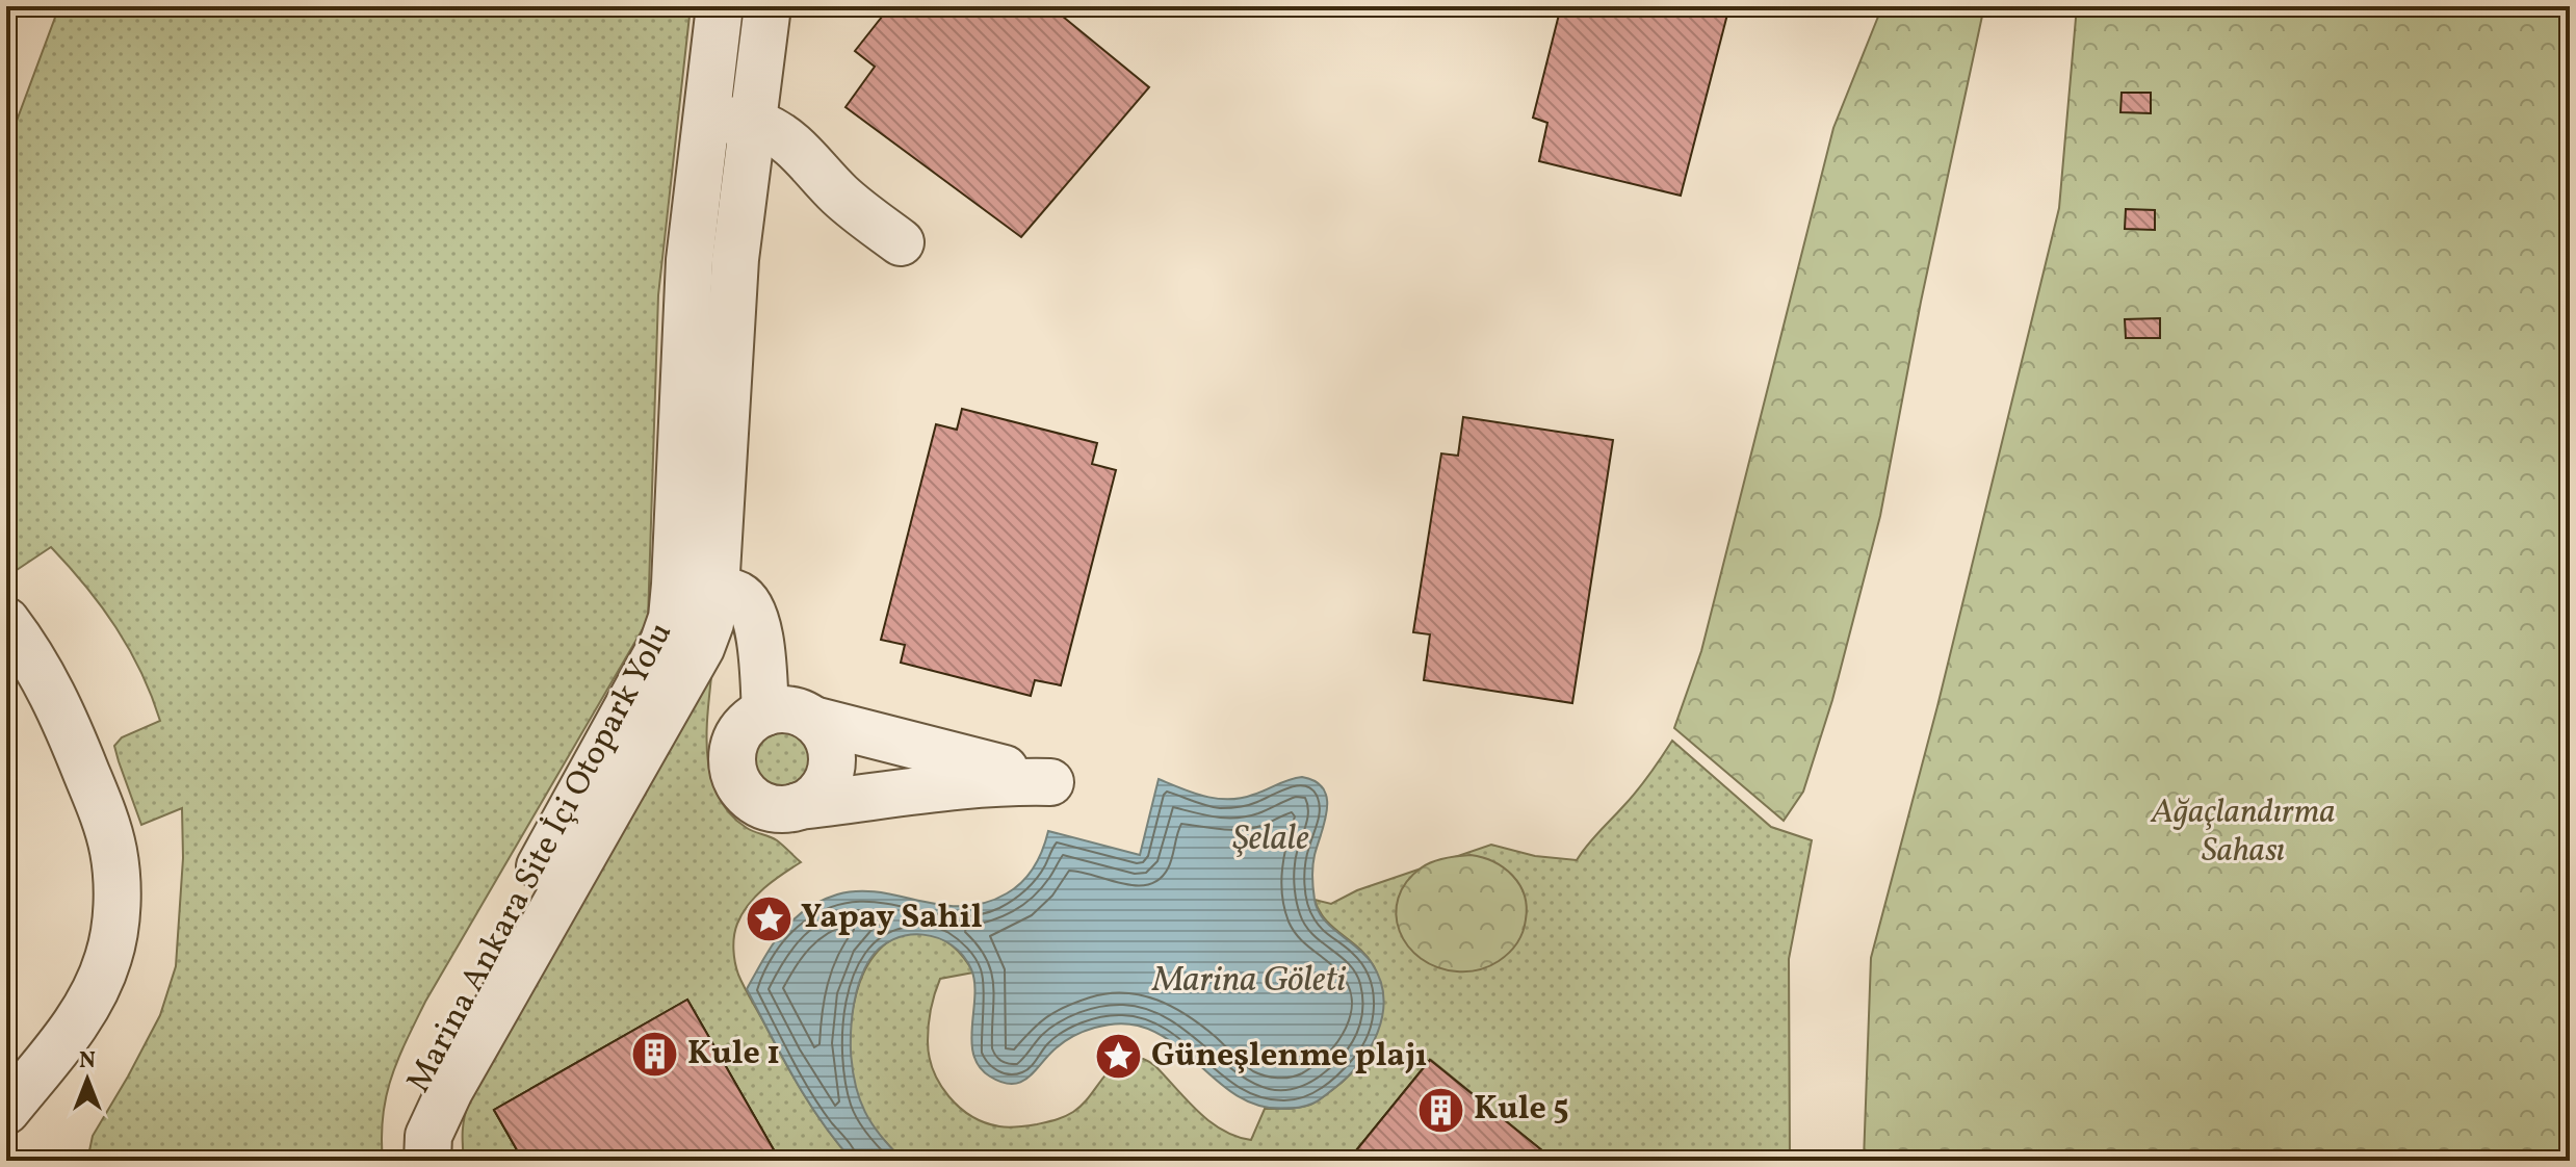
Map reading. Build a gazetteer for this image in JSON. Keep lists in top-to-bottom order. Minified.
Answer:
{"streets":{"street":["Marina Ankara Site İçi Otopark Yolu"]},"water":["Şelale","Marina Göleti"],"parks":["Ağaçlandırma Sahası"],"places":{"place":["Yapay Sahil","Güneşlenme plajı"],"building":["Kule 1","Kule 5"]},"north":"top"}
